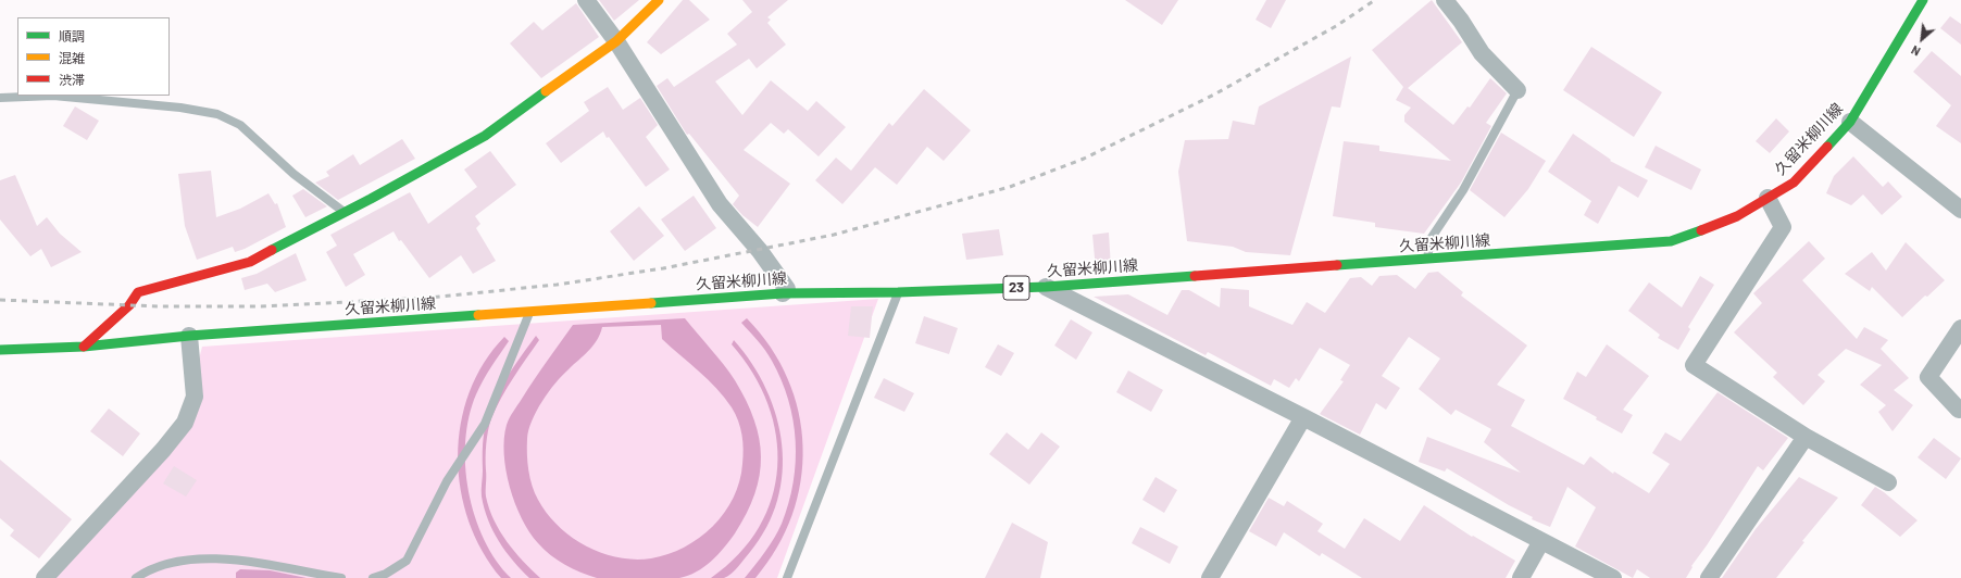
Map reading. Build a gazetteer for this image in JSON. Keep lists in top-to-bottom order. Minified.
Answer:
{"streets":{"main road":["久留米柳川線","23"]},"legend":["順調","混雑","渋滞"],"north":"bottom left"}
